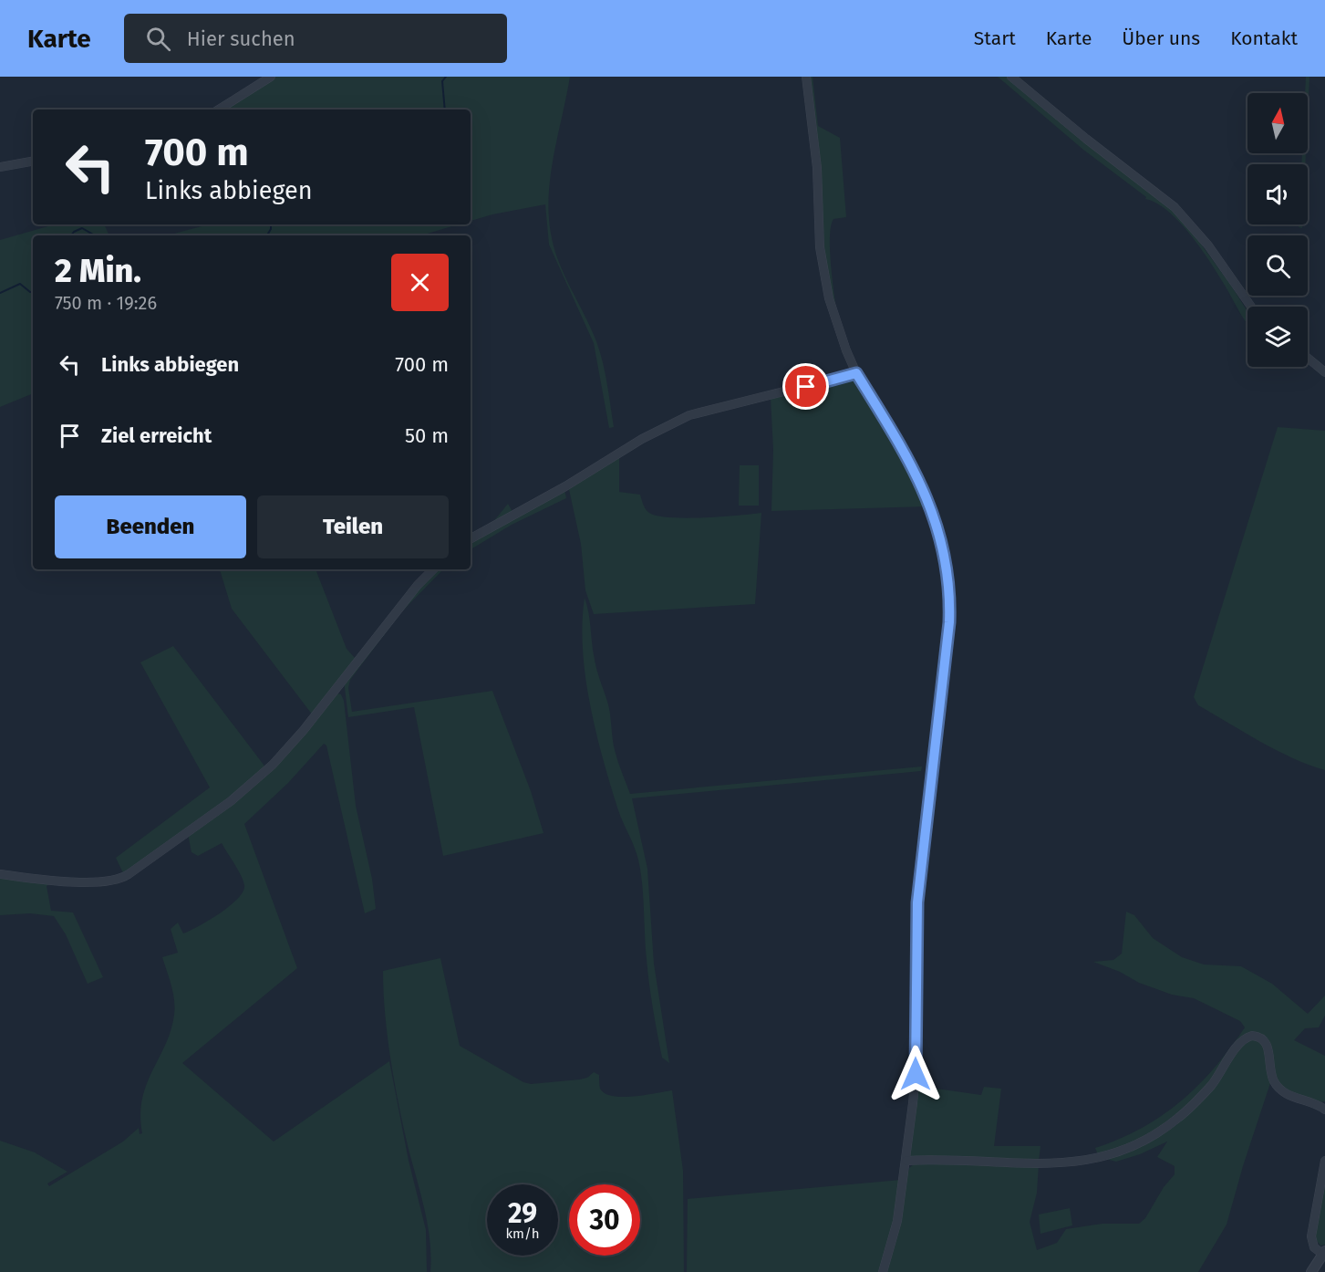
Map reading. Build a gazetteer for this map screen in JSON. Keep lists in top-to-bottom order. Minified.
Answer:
{"north":"top","page":{"header":"Karte","search":"Hier suchen","nav":["Start","Karte","Über uns","Kontakt"],"turn":["700 m","Links abbiegen"],"heading":["2 Min.","750 m · 19:26"],"list":[{"name":"Links abbiegen","value":"700 m"},{"name":"Ziel erreicht","value":"50 m"}],"buttons":["Beenden","Teilen"],"speed":"29 km/h","limit":"30"}}
